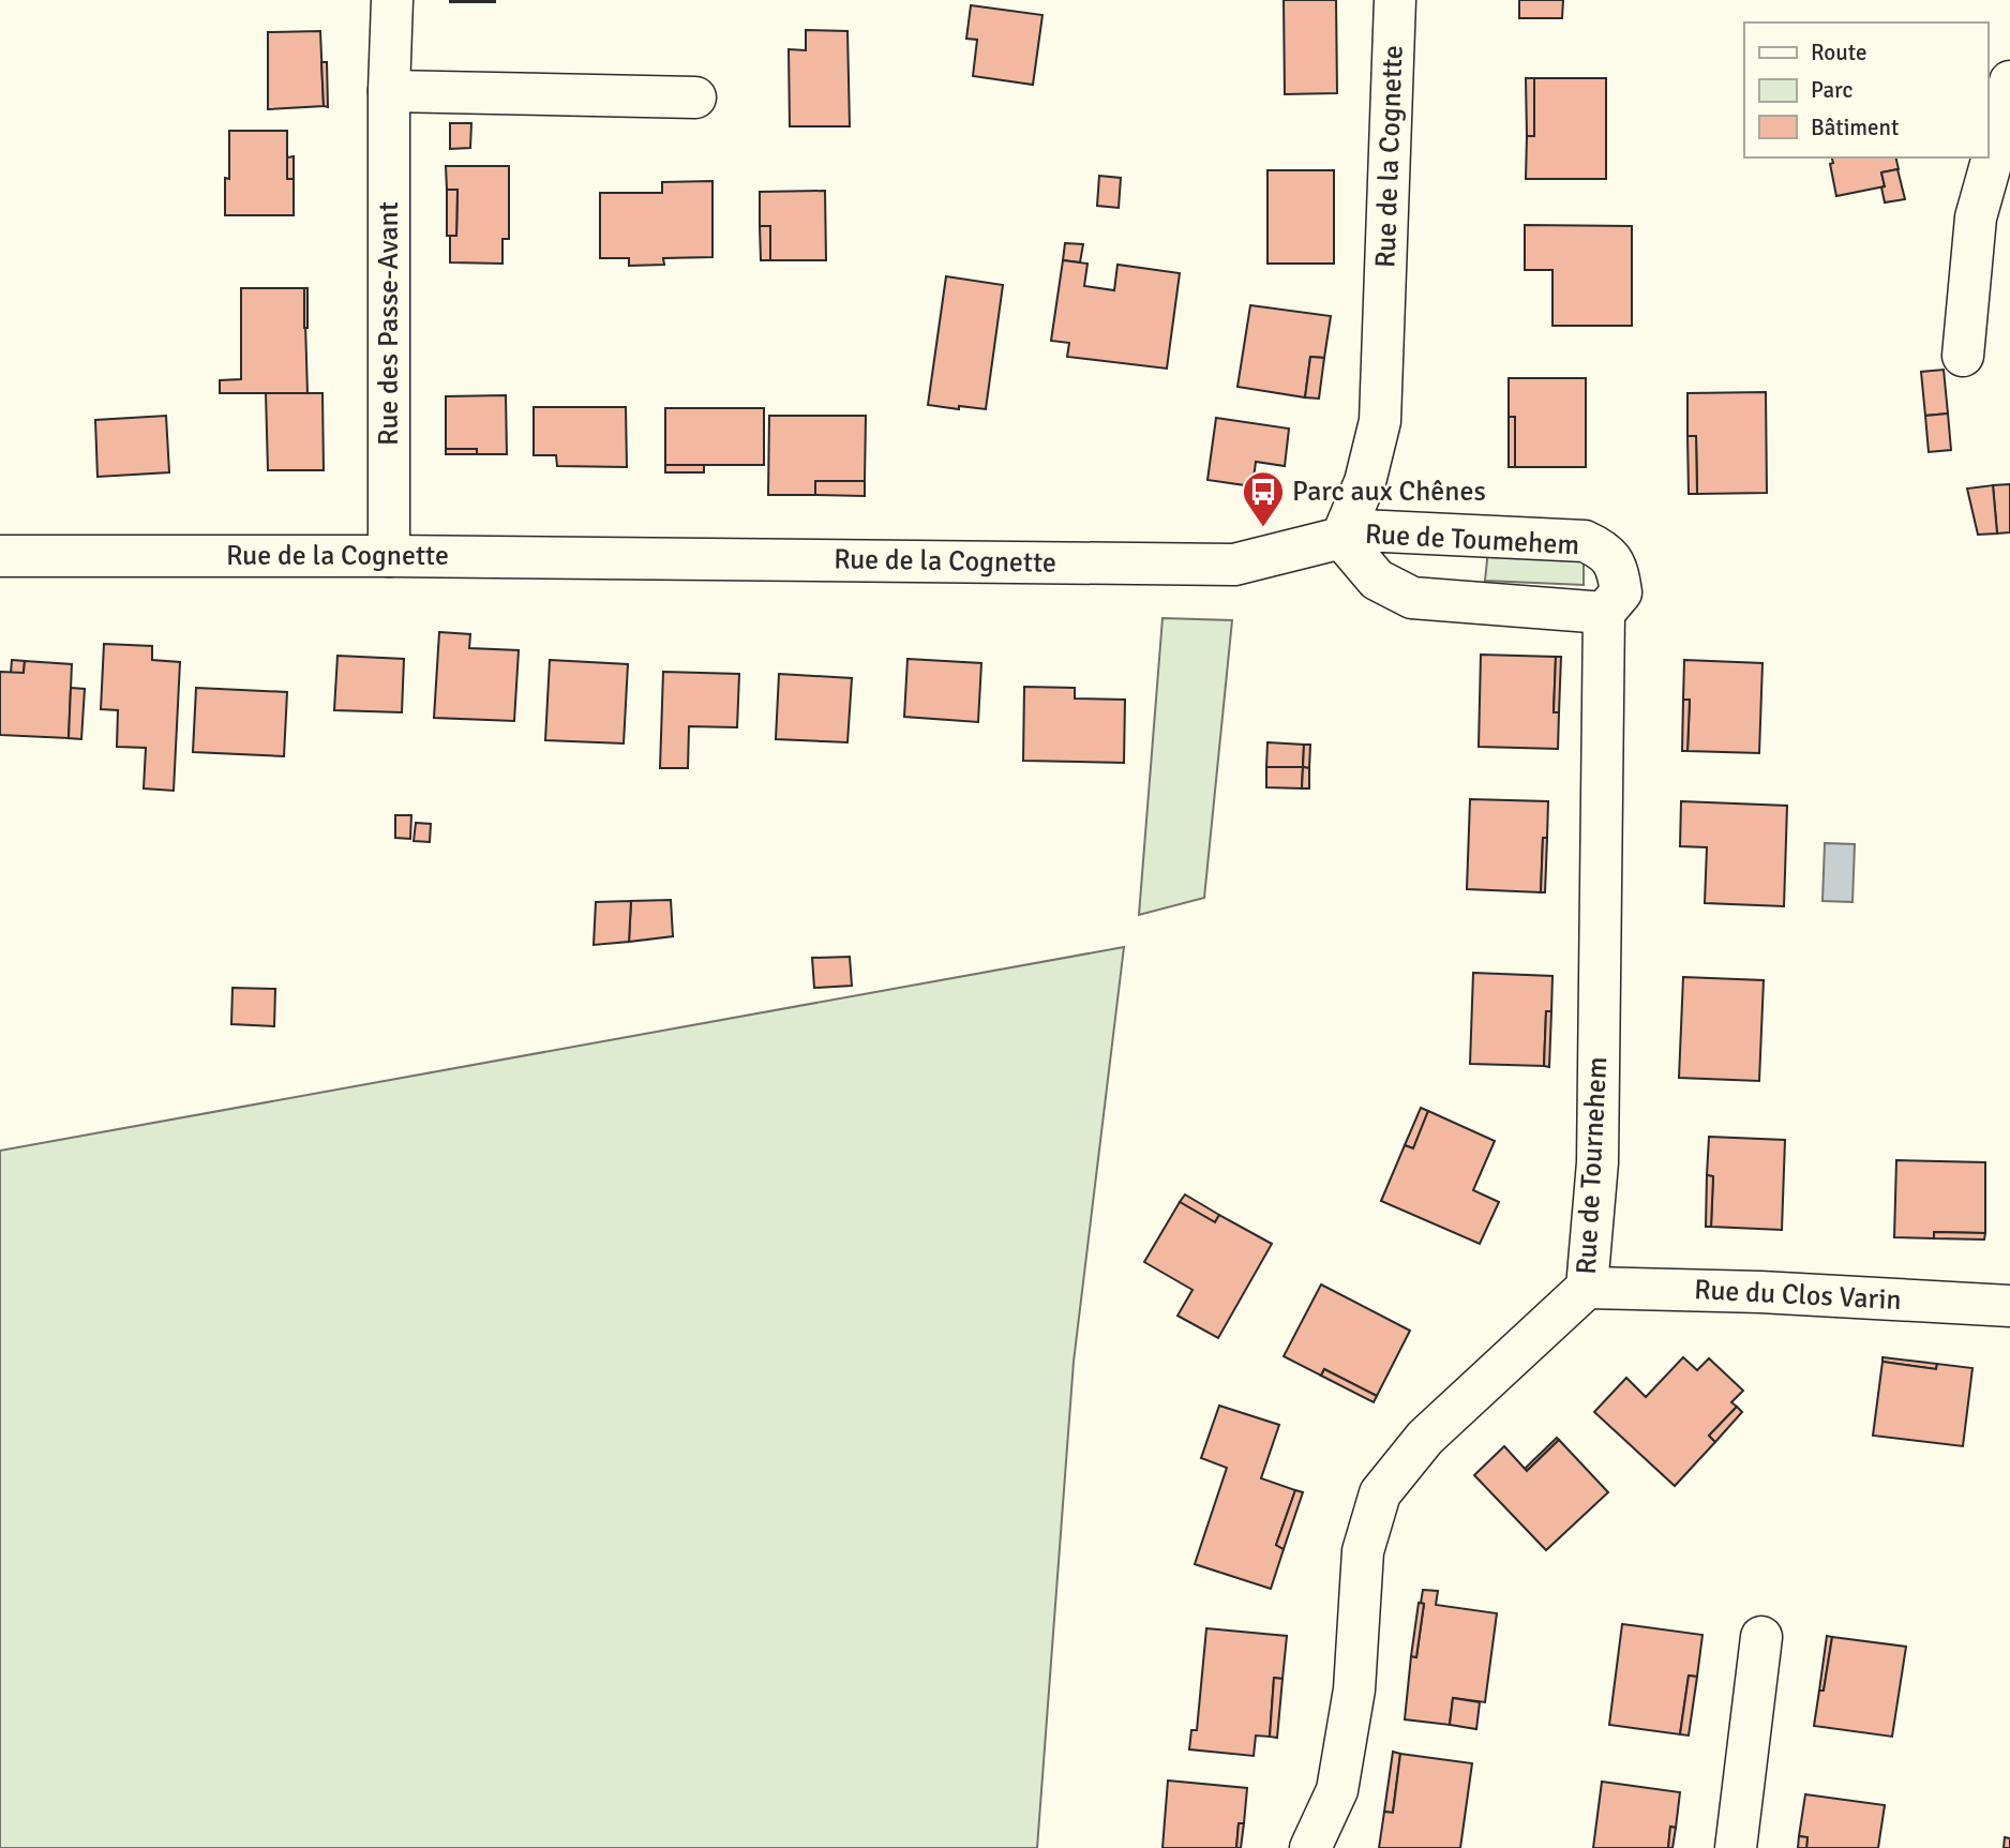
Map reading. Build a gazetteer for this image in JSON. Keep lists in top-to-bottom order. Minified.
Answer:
{"streets":{"street":["Rue de la Cognette","Rue des Passe-Avant","Rue de Toumehem","Rue de Tournehem","Rue du Clos Varin"]},"crossings":[["Rue de la Cognette","Rue des Passe-Avant"],["Rue de la Cognette","Rue de Toumehem"],["Rue de Toumehem","Rue de Tournehem"],["Rue de Tournehem","Rue du Clos Varin"]],"places":{"bus stop":["Parc aux Chênes"]},"legend":["Route","Parc","Bâtiment"]}
